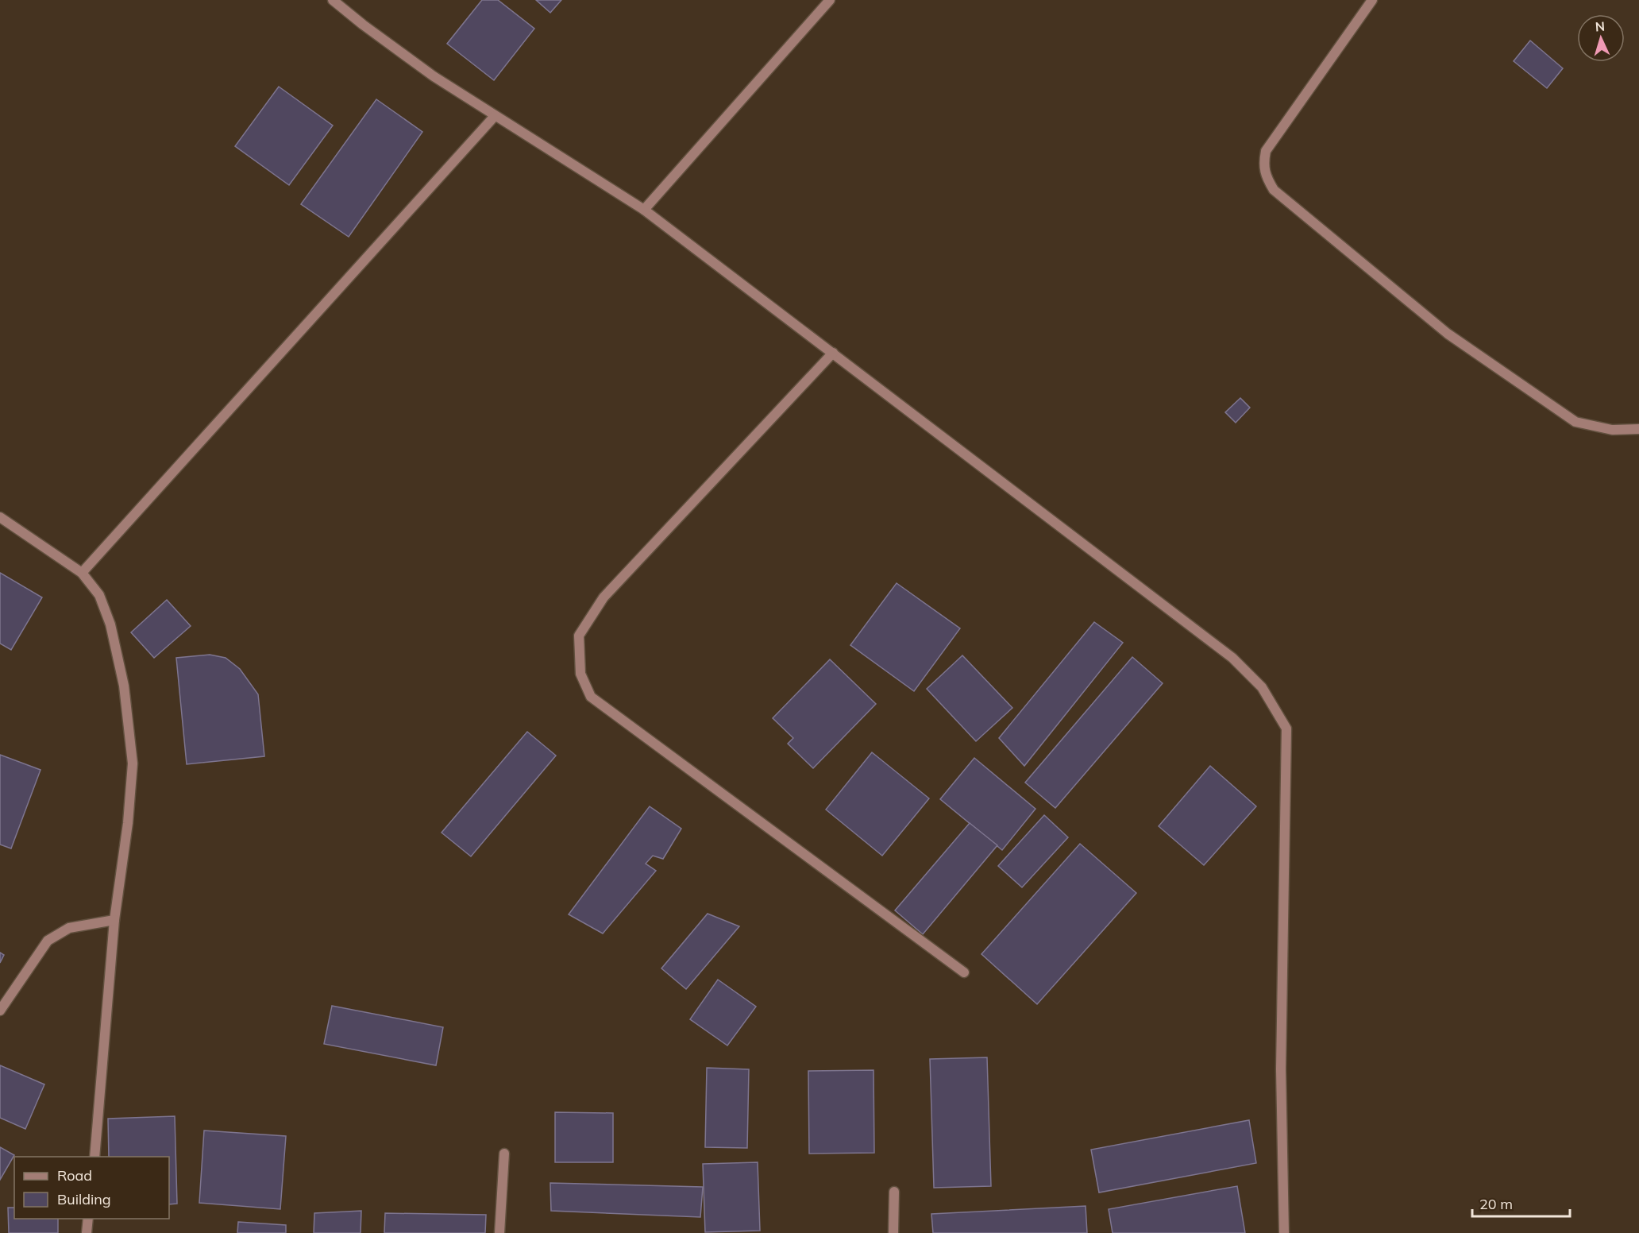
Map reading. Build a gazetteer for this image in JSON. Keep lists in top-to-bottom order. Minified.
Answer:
{"legend":["Road","Building"],"scale_bar":"20 m","north":"top"}
